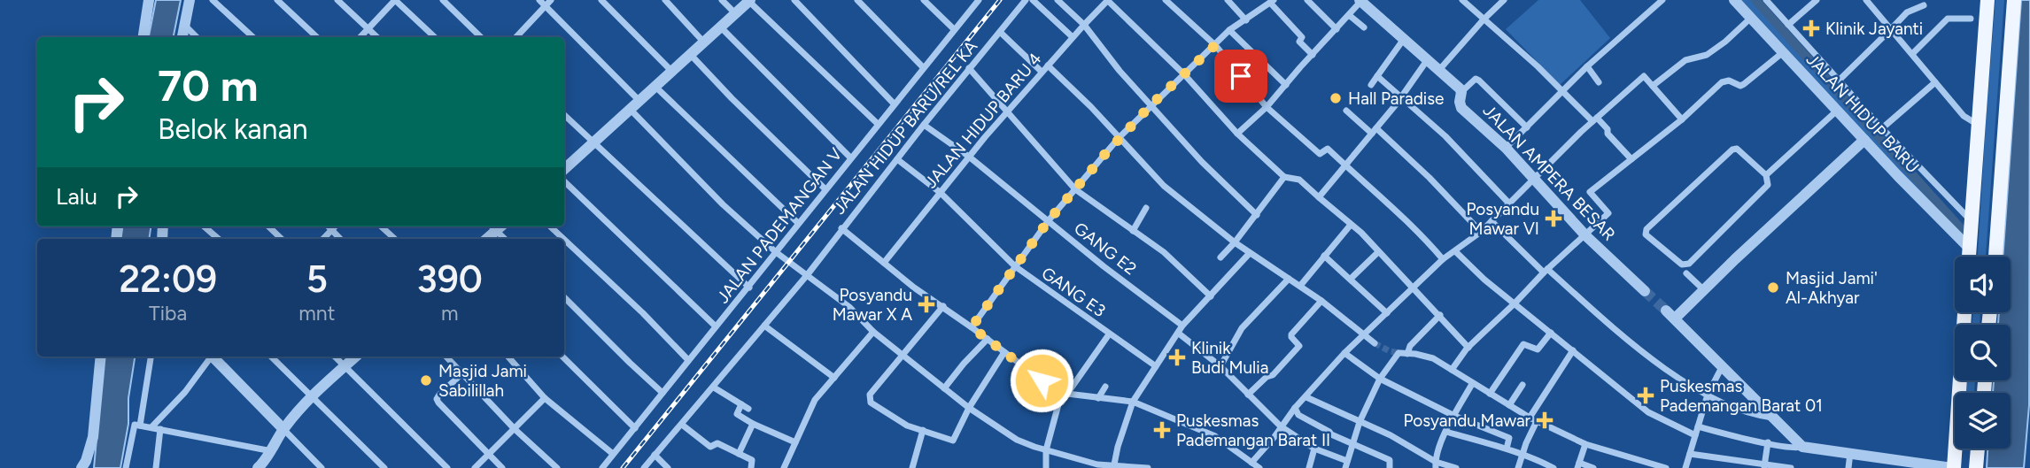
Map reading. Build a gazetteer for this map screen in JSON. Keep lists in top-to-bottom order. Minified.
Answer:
{"streets":{"street":["JALAN HIDUP BARU","JALAN HIDUP BARU 4","JALAN HIDUP BARU/REL KA","JALAN AMPERA BESAR","JALAN PADEMANGAN V","GANG E2","GANG E3"]},"crossings":[["JALAN HIDUP BARU 4","GANG E2"],["JALAN HIDUP BARU 4","GANG E3"],["JALAN HIDUP BARU/REL KA","GANG E2"],["JALAN HIDUP BARU/REL KA","GANG E3"]],"places":{"health":["Klinik Jayanti","Posyandu Mawar VI","Posyandu Mawar X A","Klinik Budi Mulia","Puskesmas Pademangan Barat 01","Posyandu Mawar","Puskesmas Pademangan Barat II"],"other":["Hall Paradise","Masjid Jami' Al-Akhyar","Masjid Jami Sabilillah"]},"page":{"turn":["70 m","Belok kanan"],"then":"Lalu","eta":["22:09","Tiba","5","mnt","390","m"]}}
